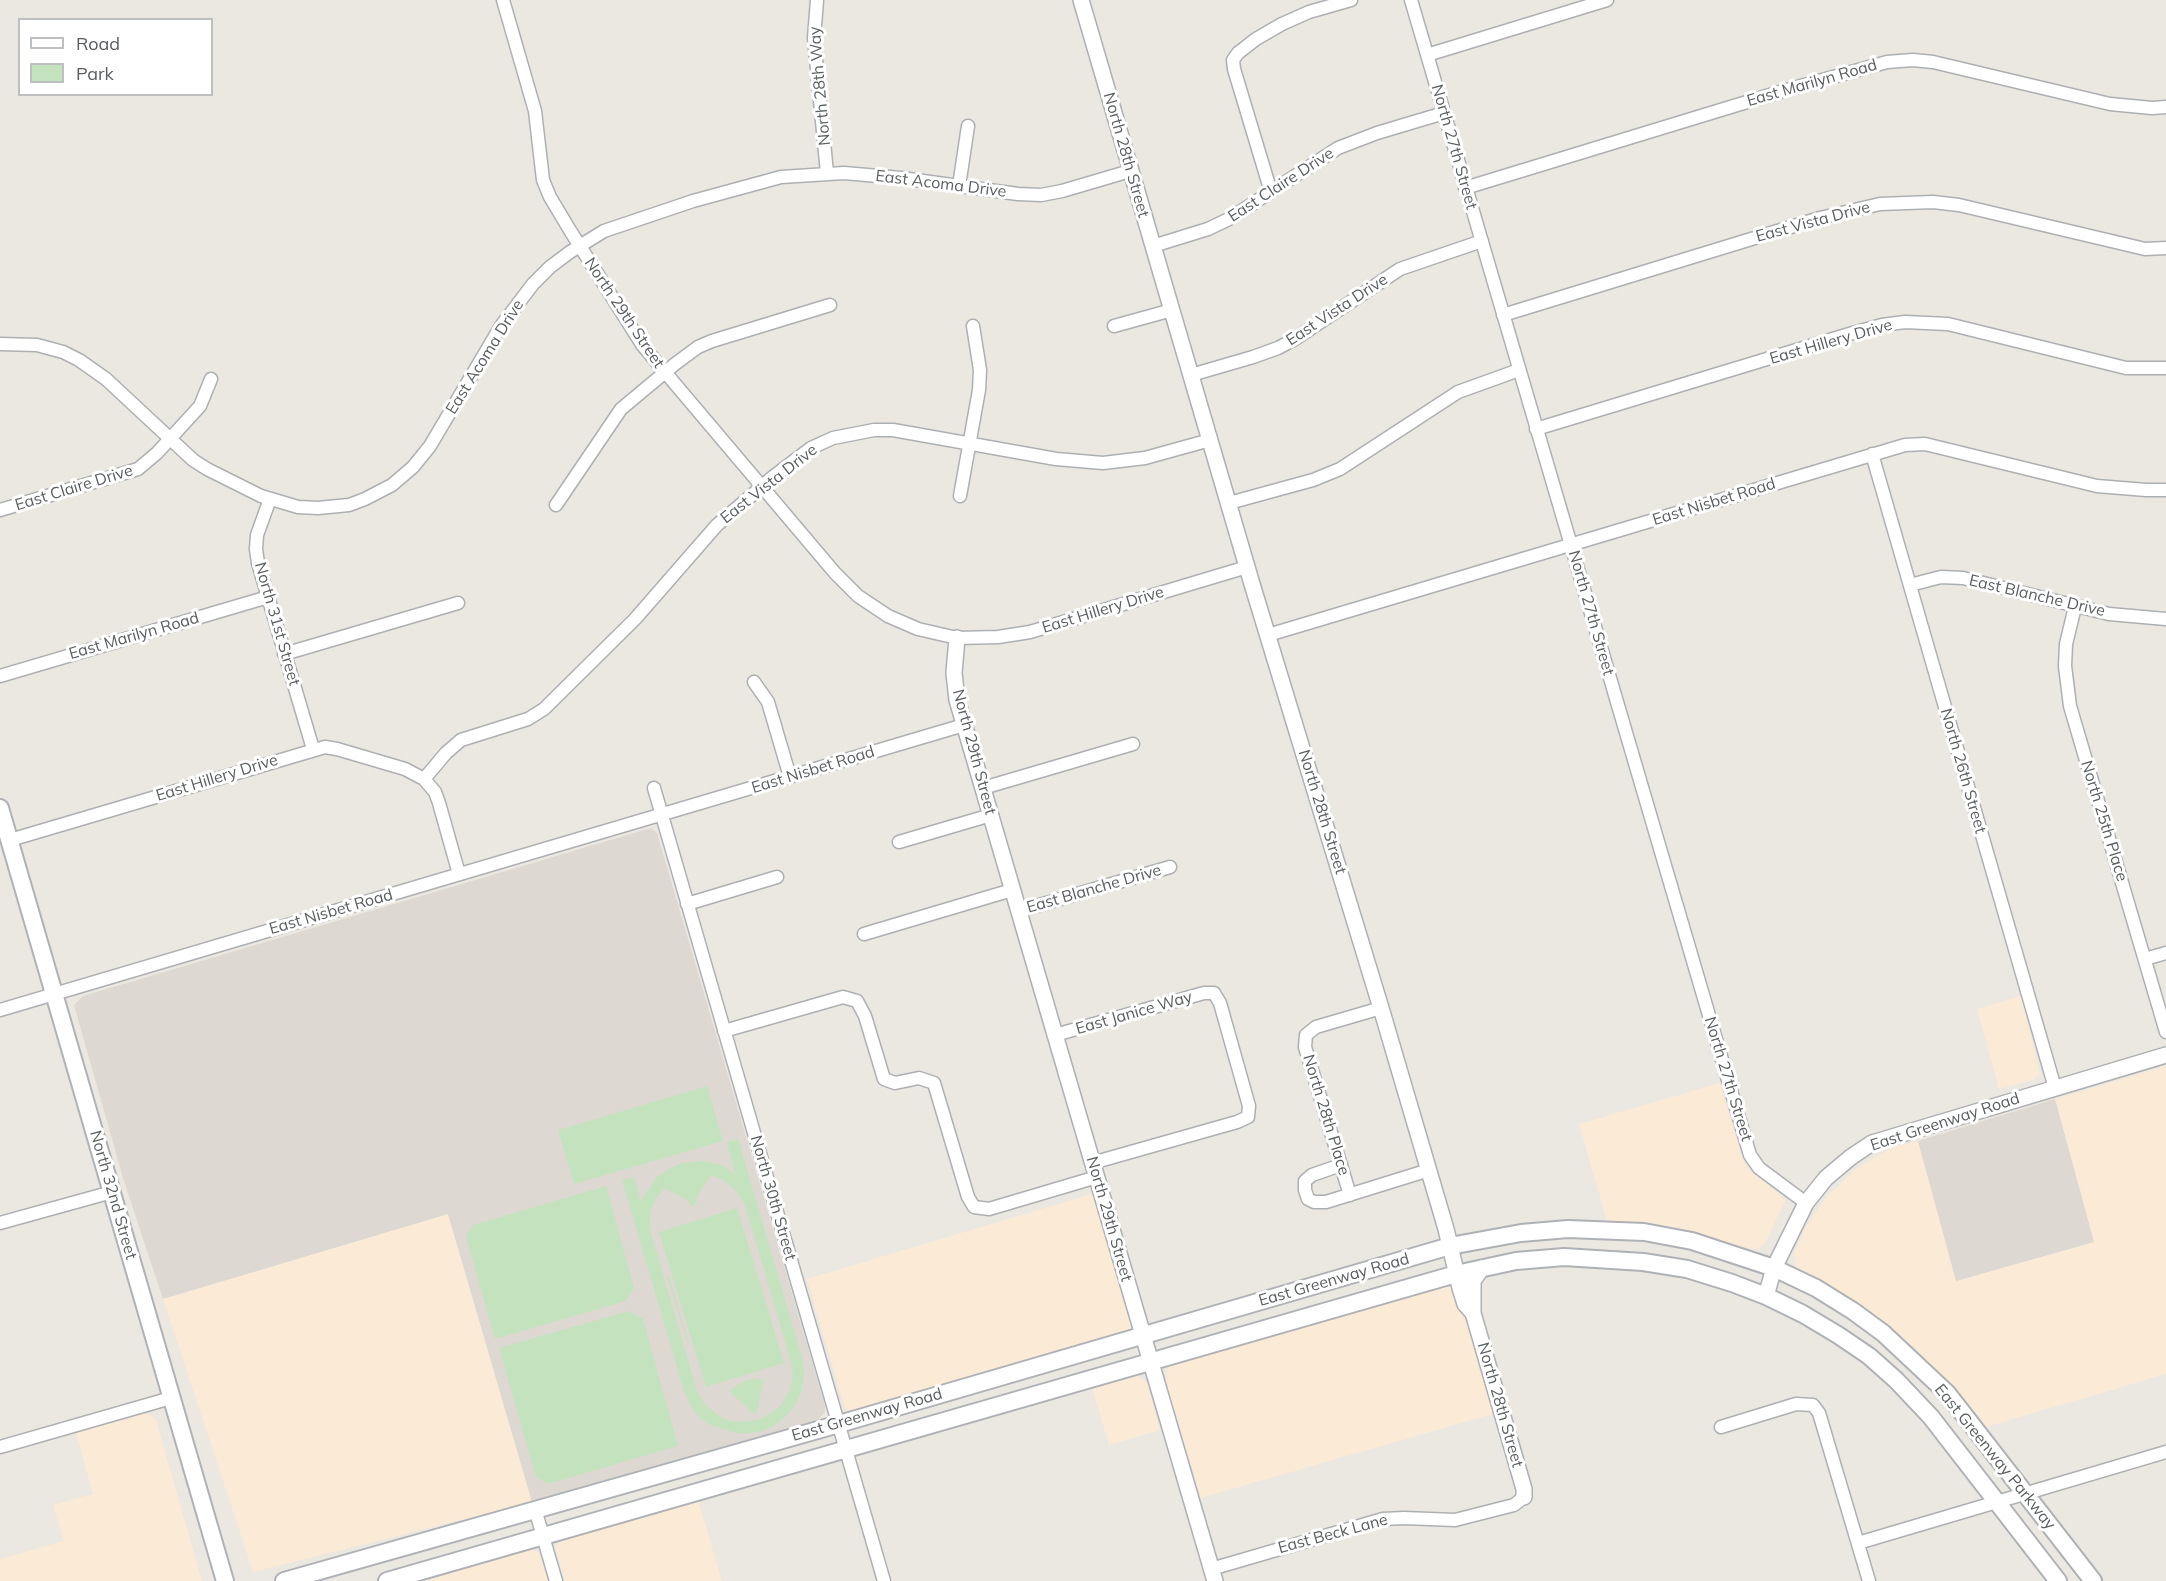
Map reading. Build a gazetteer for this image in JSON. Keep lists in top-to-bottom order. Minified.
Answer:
{"streets":{"main road":["East Greenway Road","North 32nd Street","East Greenway Parkway"],"street":["East Marilyn Road","North 28th Way","North 27th Street","North 28th Street","East Acoma Drive","East Claire Drive","East Vista Drive","North 29th Street","East Hillery Drive","East Nisbet Road","East Blanche Drive","North 31st Street","North 26th Street","North 25th Place","East Janice Way","North 28th Place","North 30th Street","East Beck Lane"]},"crossings":[["East Marilyn Road","North 27th Street"],["East Marilyn Road","North 31st Street"],["North 28th Way","East Acoma Drive"],["North 27th Street","East Claire Drive"],["North 27th Street","East Vista Drive"],["North 27th Street","East Hillery Drive"],["North 27th Street","East Nisbet Road"],["North 27th Street","East Greenway Road"],["North 28th Street","East Acoma Drive"],["North 28th Street","East Claire Drive"],["North 28th Street","East Vista Drive"],["North 28th Street","East Hillery Drive"],["North 28th Street","East Nisbet Road"],["North 28th Street","North 28th Place"],["North 28th Street","East Greenway Road"],["North 28th Street","East Greenway Parkway"],["North 28th Street","East Beck Lane"],["East Acoma Drive","East Claire Drive"],["East Acoma Drive","North 29th Street"],["East Acoma Drive","North 31st Street"],["East Vista Drive","North 29th Street"],["East Vista Drive","East Hillery Drive"],["North 29th Street","East Hillery Drive"],["North 29th Street","East Nisbet Road"],["North 29th Street","East Blanche Drive"],["North 29th Street","East Janice Way"],["North 29th Street","East Greenway Road"],["North 29th Street","East Beck Lane"],["East Hillery Drive","North 31st Street"],["East Hillery Drive","North 32nd Street"],["East Nisbet Road","North 26th Street"],["East Nisbet Road","North 32nd Street"],["East Nisbet Road","North 30th Street"],["East Blanche Drive","North 26th Street"],["East Blanche Drive","North 25th Place"],["North 26th Street","East Greenway Road"],["East Greenway Road","North 30th Street"],["East Greenway Road","East Greenway Parkway"]],"legend":["Road","Park"]}
